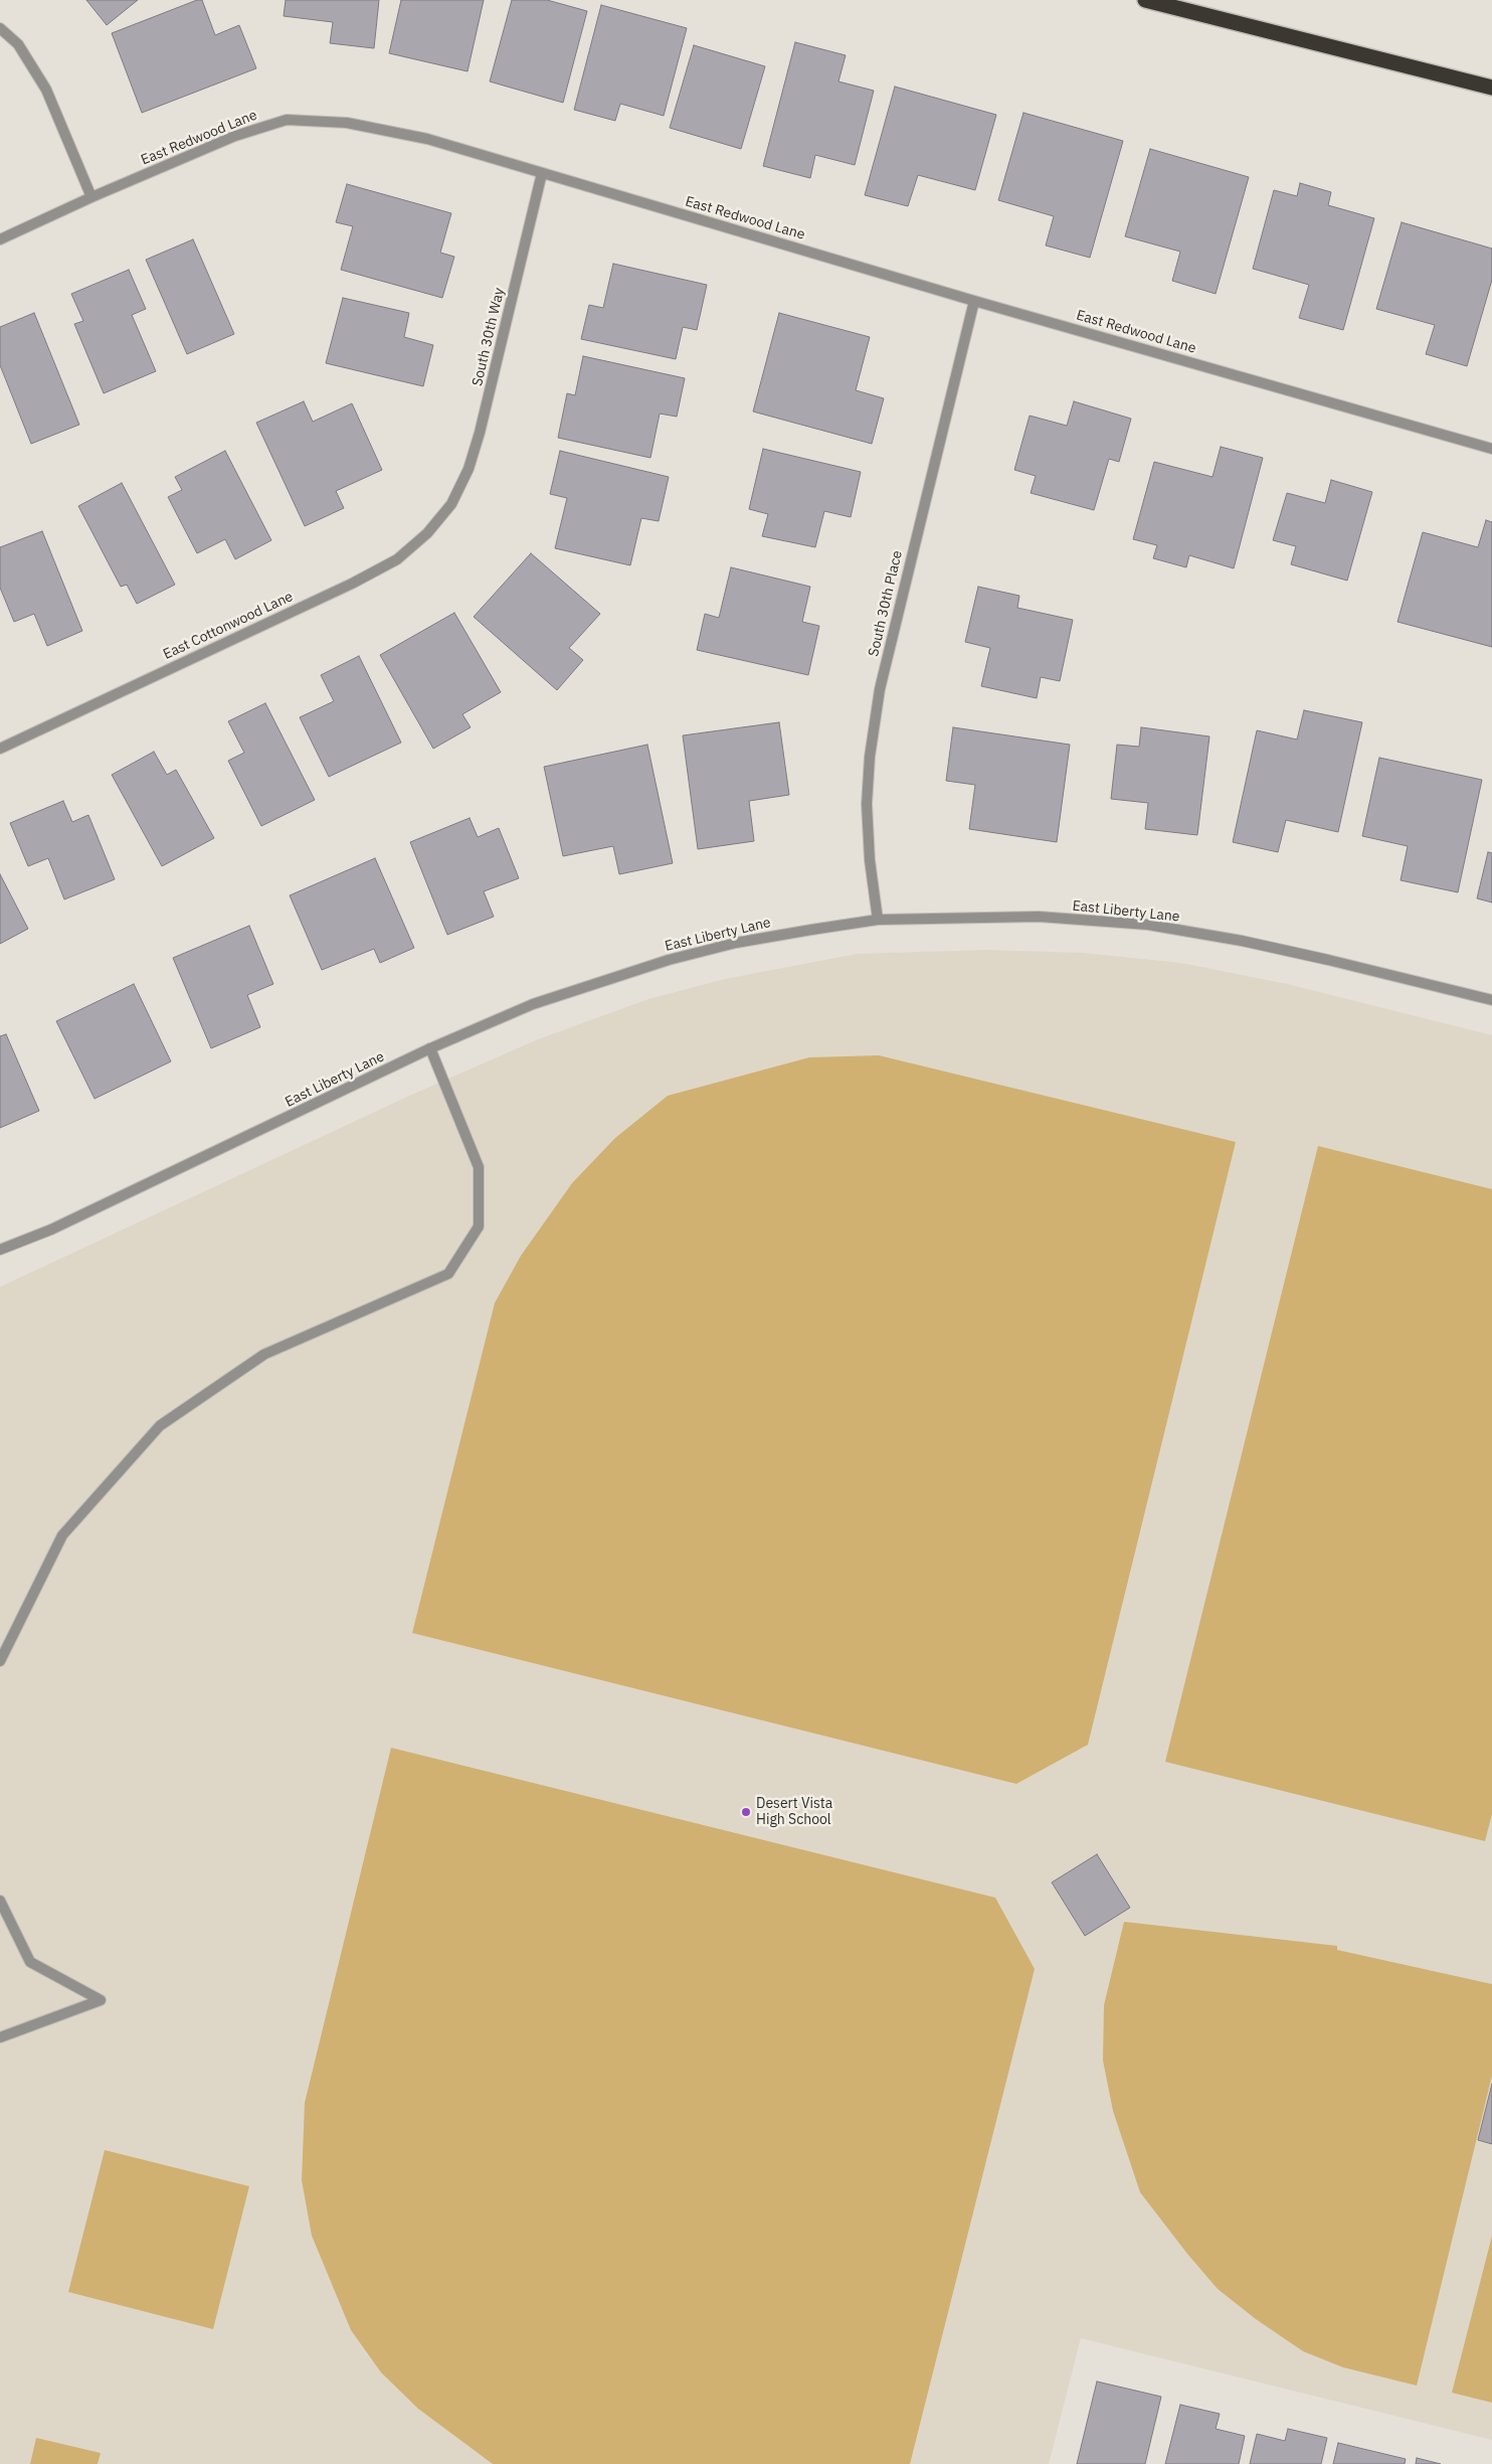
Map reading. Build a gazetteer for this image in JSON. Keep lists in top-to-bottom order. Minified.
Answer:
{"streets":{"street":["East Redwood Lane","South 30th Way","South 30th Place","East Cottonwood Lane","East Liberty Lane"]},"crossings":[["East Redwood Lane","South 30th Way"],["East Redwood Lane","South 30th Place"],["South 30th Way","East Cottonwood Lane"],["South 30th Place","East Liberty Lane"]],"places":["Desert Vista High School"]}
